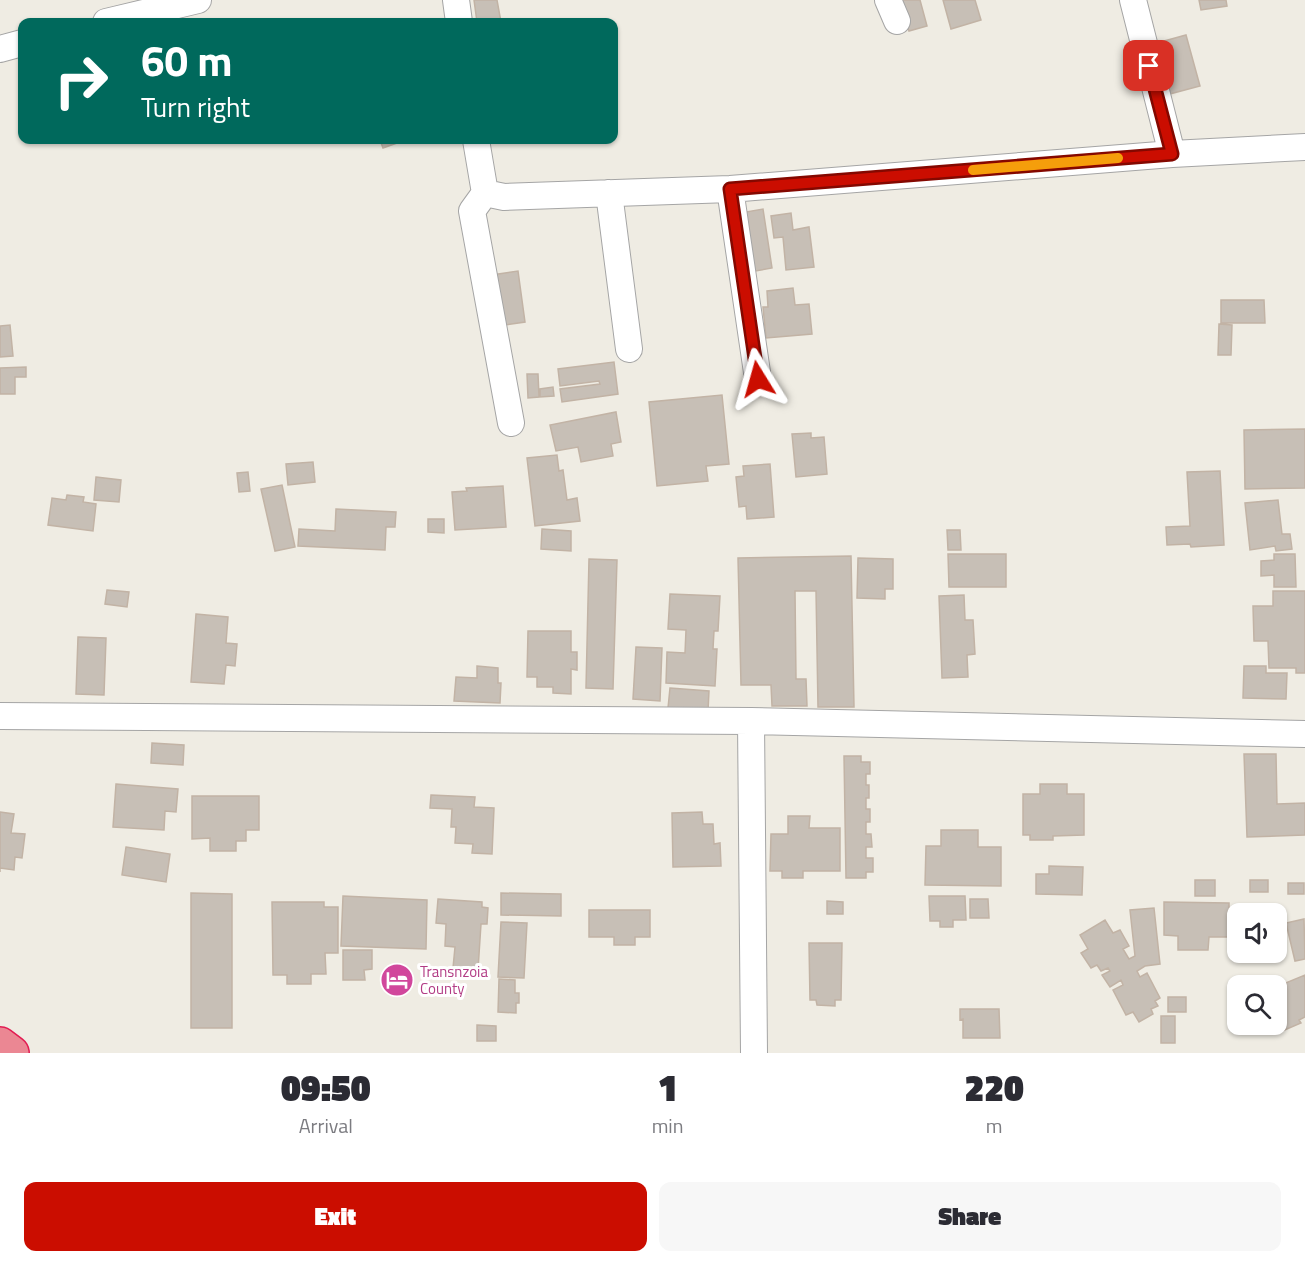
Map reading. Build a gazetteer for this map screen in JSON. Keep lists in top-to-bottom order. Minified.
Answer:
{"places":{"hotel":["Transnzoia County"]},"page":{"turn":["60 m","Turn right"],"eta":["09:50","Arrival","1","min","220","m"],"buttons":["Exit","Share"]}}
